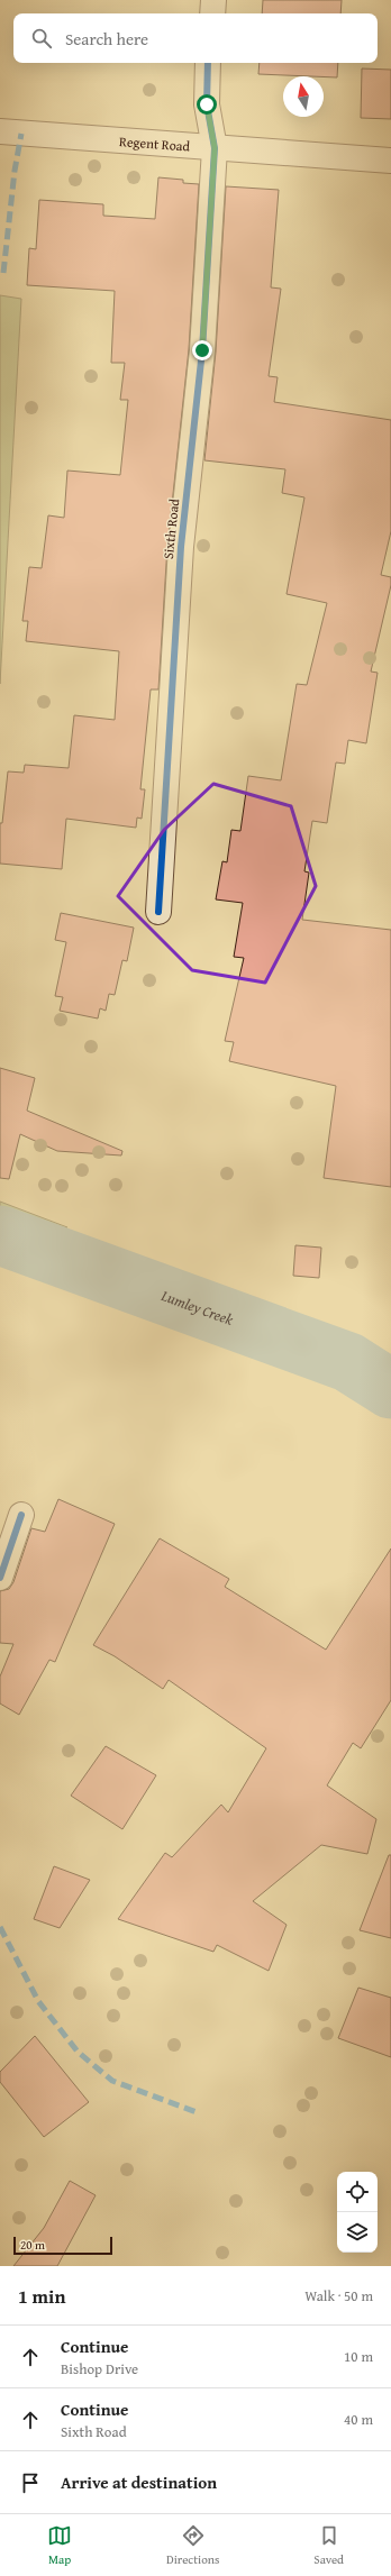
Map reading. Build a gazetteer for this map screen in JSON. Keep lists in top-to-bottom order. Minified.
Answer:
{"streets":{"street":["Regent Road","Sixth Road"]},"crossings":[["Regent Road","Sixth Road"]],"water":["Lumley Creek"],"scale_bar":"20 m","north":"top","page":{"search":"Search here","scale":"20 m","heading":["1 min","Walk · 50 m"],"list":[["Continue","Bishop Drive","10 m"],["Continue","Sixth Road","40 m"],"Arrive at destination"],"nav":["Map","Directions","Saved"]}}
